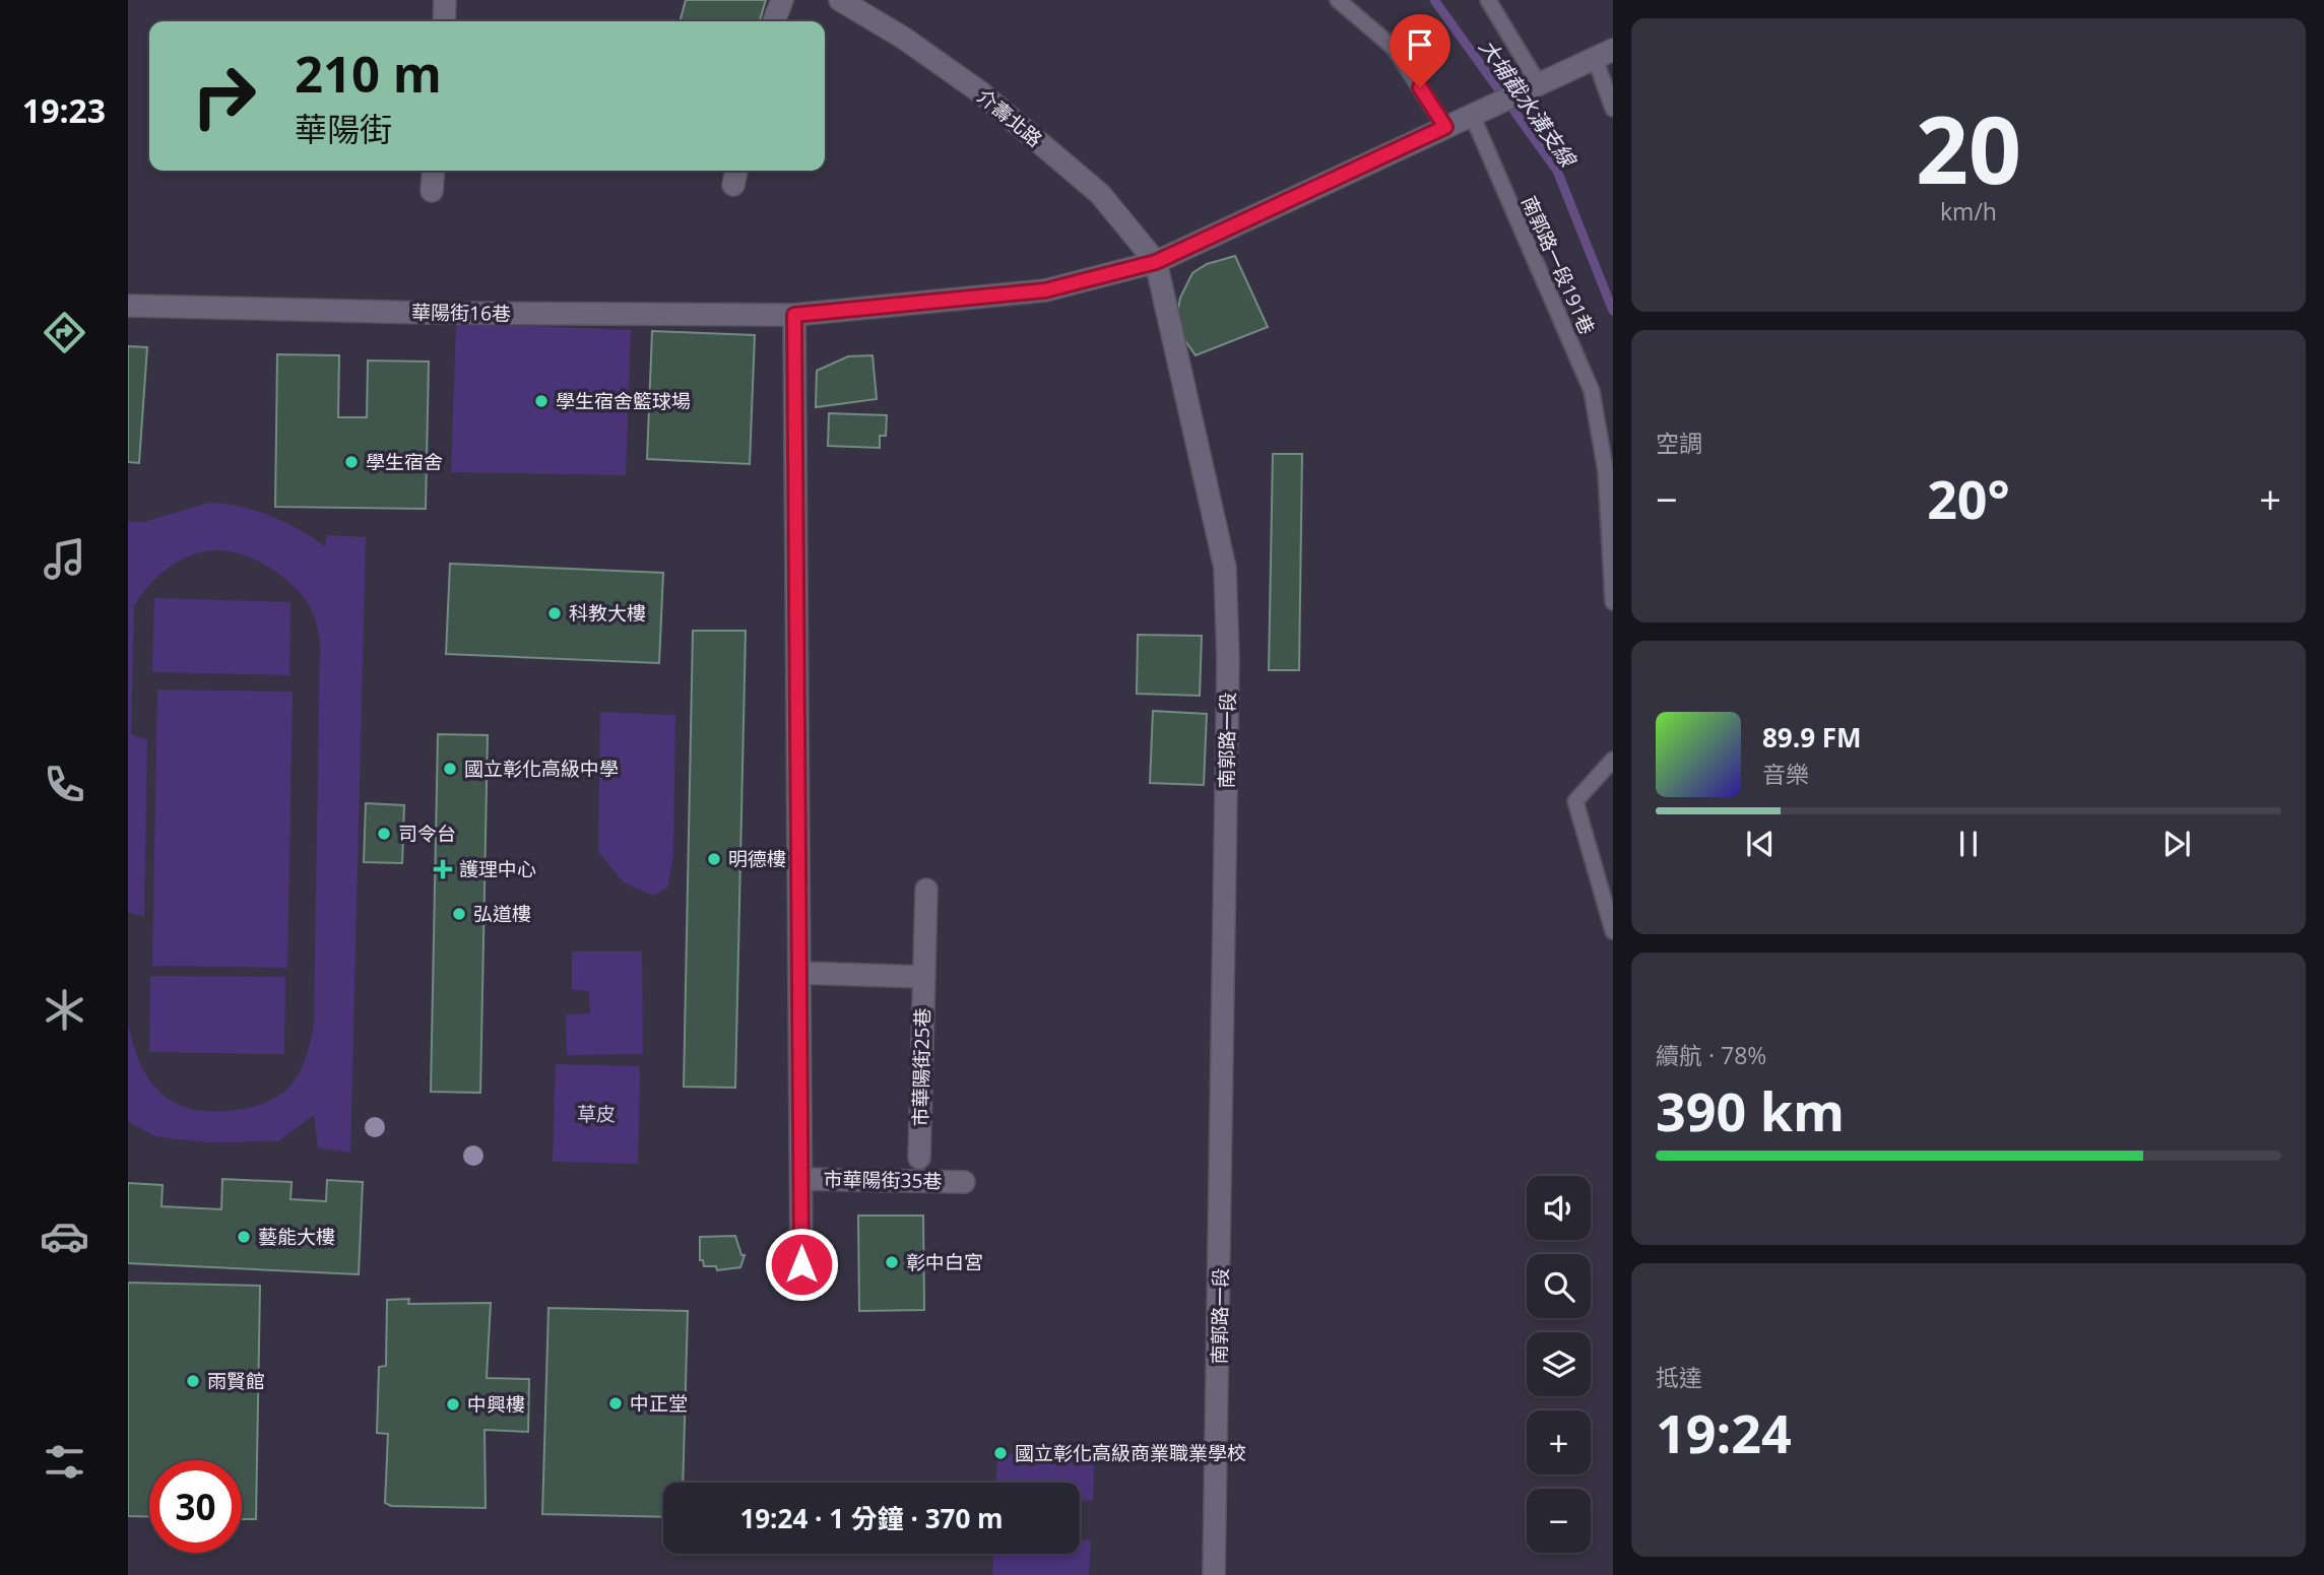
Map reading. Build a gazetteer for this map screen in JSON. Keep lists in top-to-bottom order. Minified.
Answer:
{"streets":{"street":["介壽北路","華陽街16巷","南郭路一段","市華陽街25巷","市華陽街35巷"],"lane":["南郭路一段191巷"]},"crossings":[["介壽北路","華陽街16巷"],["介壽北路","南郭路一段"],["華陽街16巷","南郭路一段"]],"water":["大埔截水溝支線"],"parks":["草皮"],"places":{"other":["學生宿舍籃球場","學生宿舍","科教大樓","國立彰化高級中學","司令台","明德樓","弘道樓","藝能大樓","彰中白宮","雨賢館","中正堂","中興樓","國立彰化高級商業職業學校"],"health":["護理中心"]},"page":{"tabs":"19:23","tile":[["20","km/h"],"空調",["續航 · 78%","390 km"],["抵達","19:24"]],"turn":["210 m","華陽街"],"heat":["−","20°","+"],"song":["89.9 FM","音樂"],"map_buttons":["+","−"],"limit":"30","trip":"19:24 · 1 分鐘 · 370 m"}}
